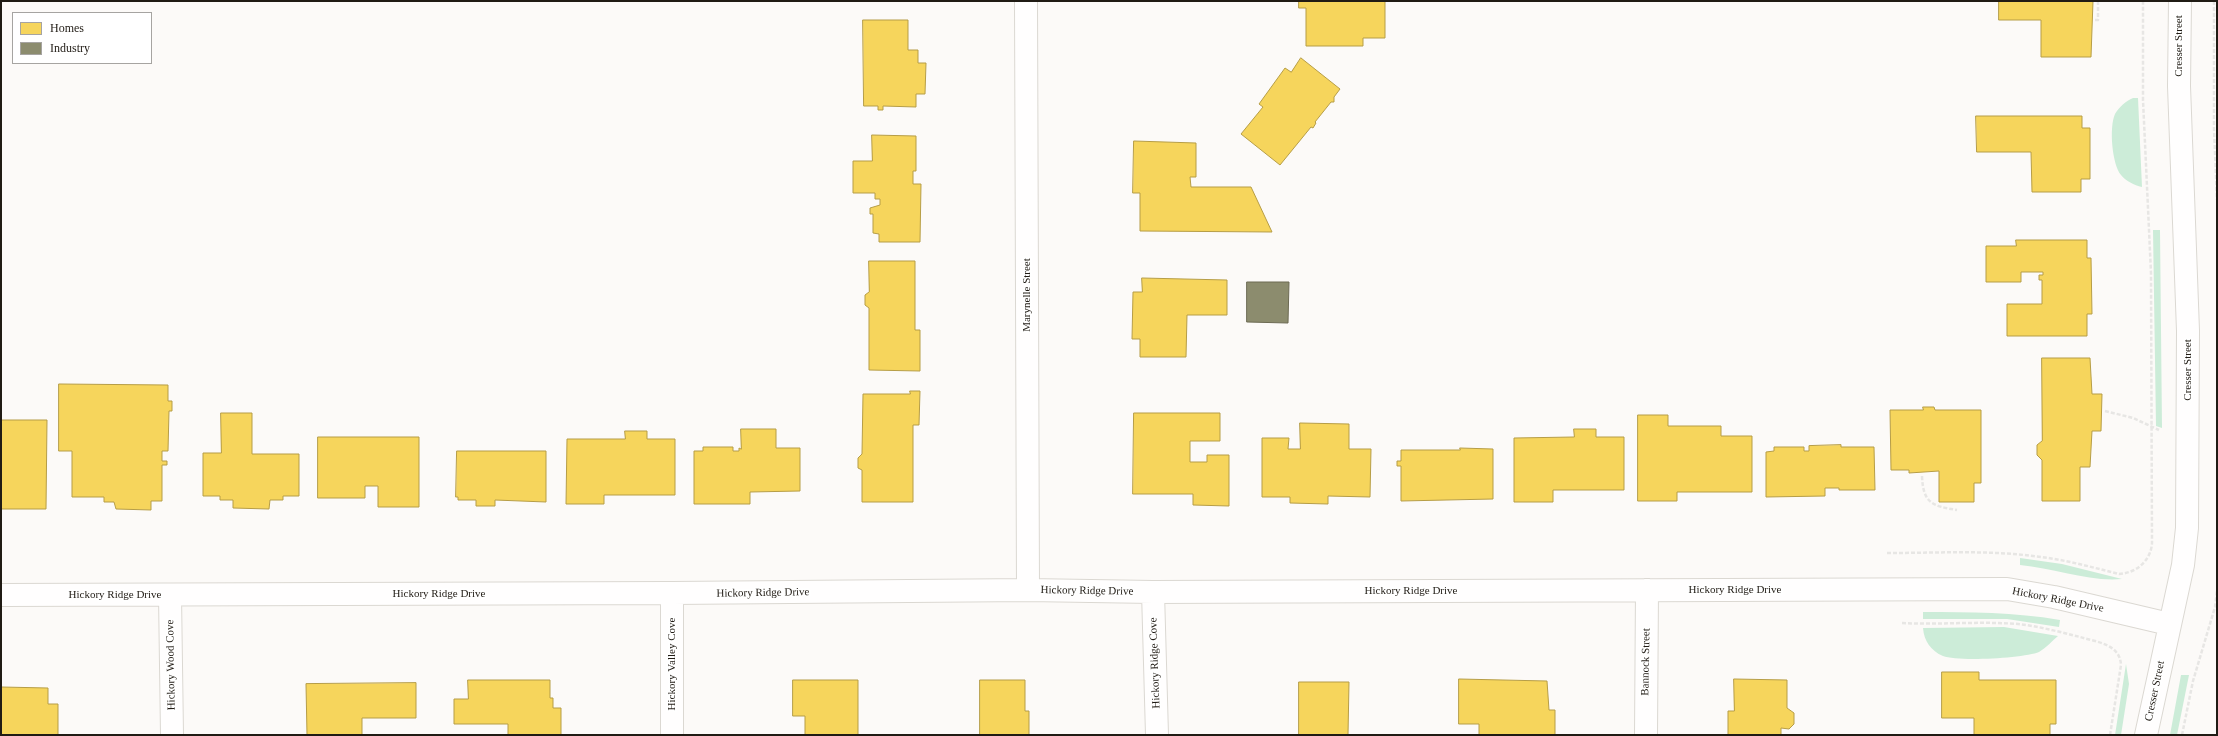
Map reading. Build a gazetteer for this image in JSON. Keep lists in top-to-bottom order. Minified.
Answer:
{"streets":{"street":["Cresser Street","Marynelle Street","Hickory Ridge Drive","Bannock Street","Hickory Ridge Cove","Hickory Valley Cove","Hickory Wood Cove"]},"crossings":[["Cresser Street","Hickory Ridge Drive"],["Marynelle Street","Hickory Ridge Drive"],["Hickory Ridge Drive","Bannock Street"],["Hickory Ridge Drive","Hickory Ridge Cove"],["Hickory Ridge Drive","Hickory Valley Cove"],["Hickory Ridge Drive","Hickory Wood Cove"]],"legend":["Homes","Industry"]}
